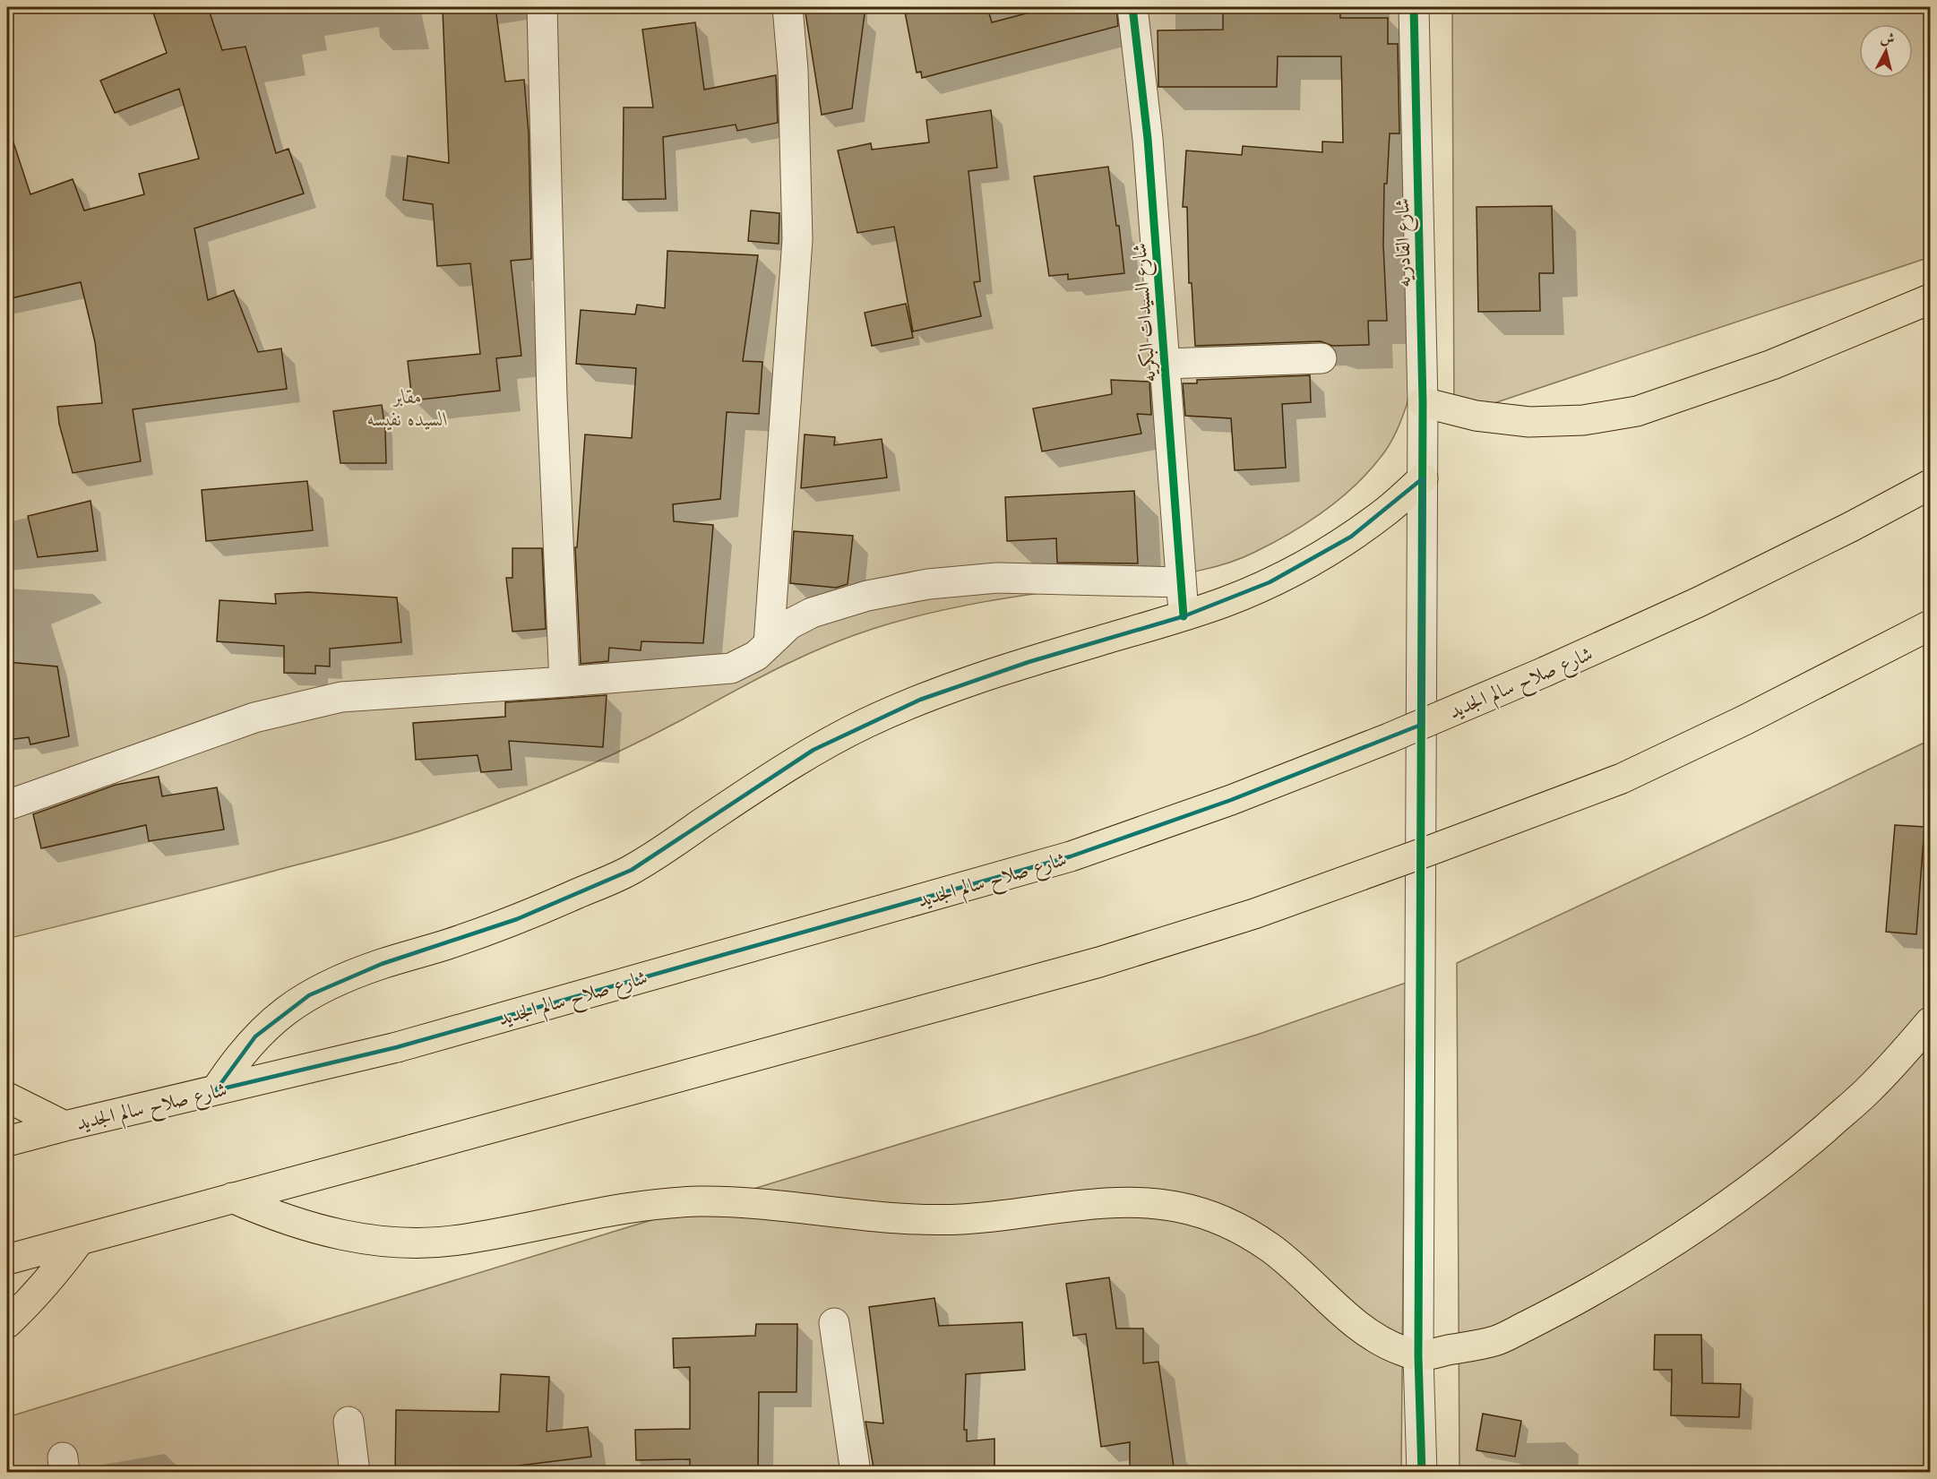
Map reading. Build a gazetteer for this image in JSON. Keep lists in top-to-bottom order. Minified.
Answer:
{"streets":{"highway":["شارع صلاح سالم الجديد"],"street":["شارع القادريه","شارع السيدات البكريه"]},"parks":["مقابر السيده نفيسه"],"north":"top"}
